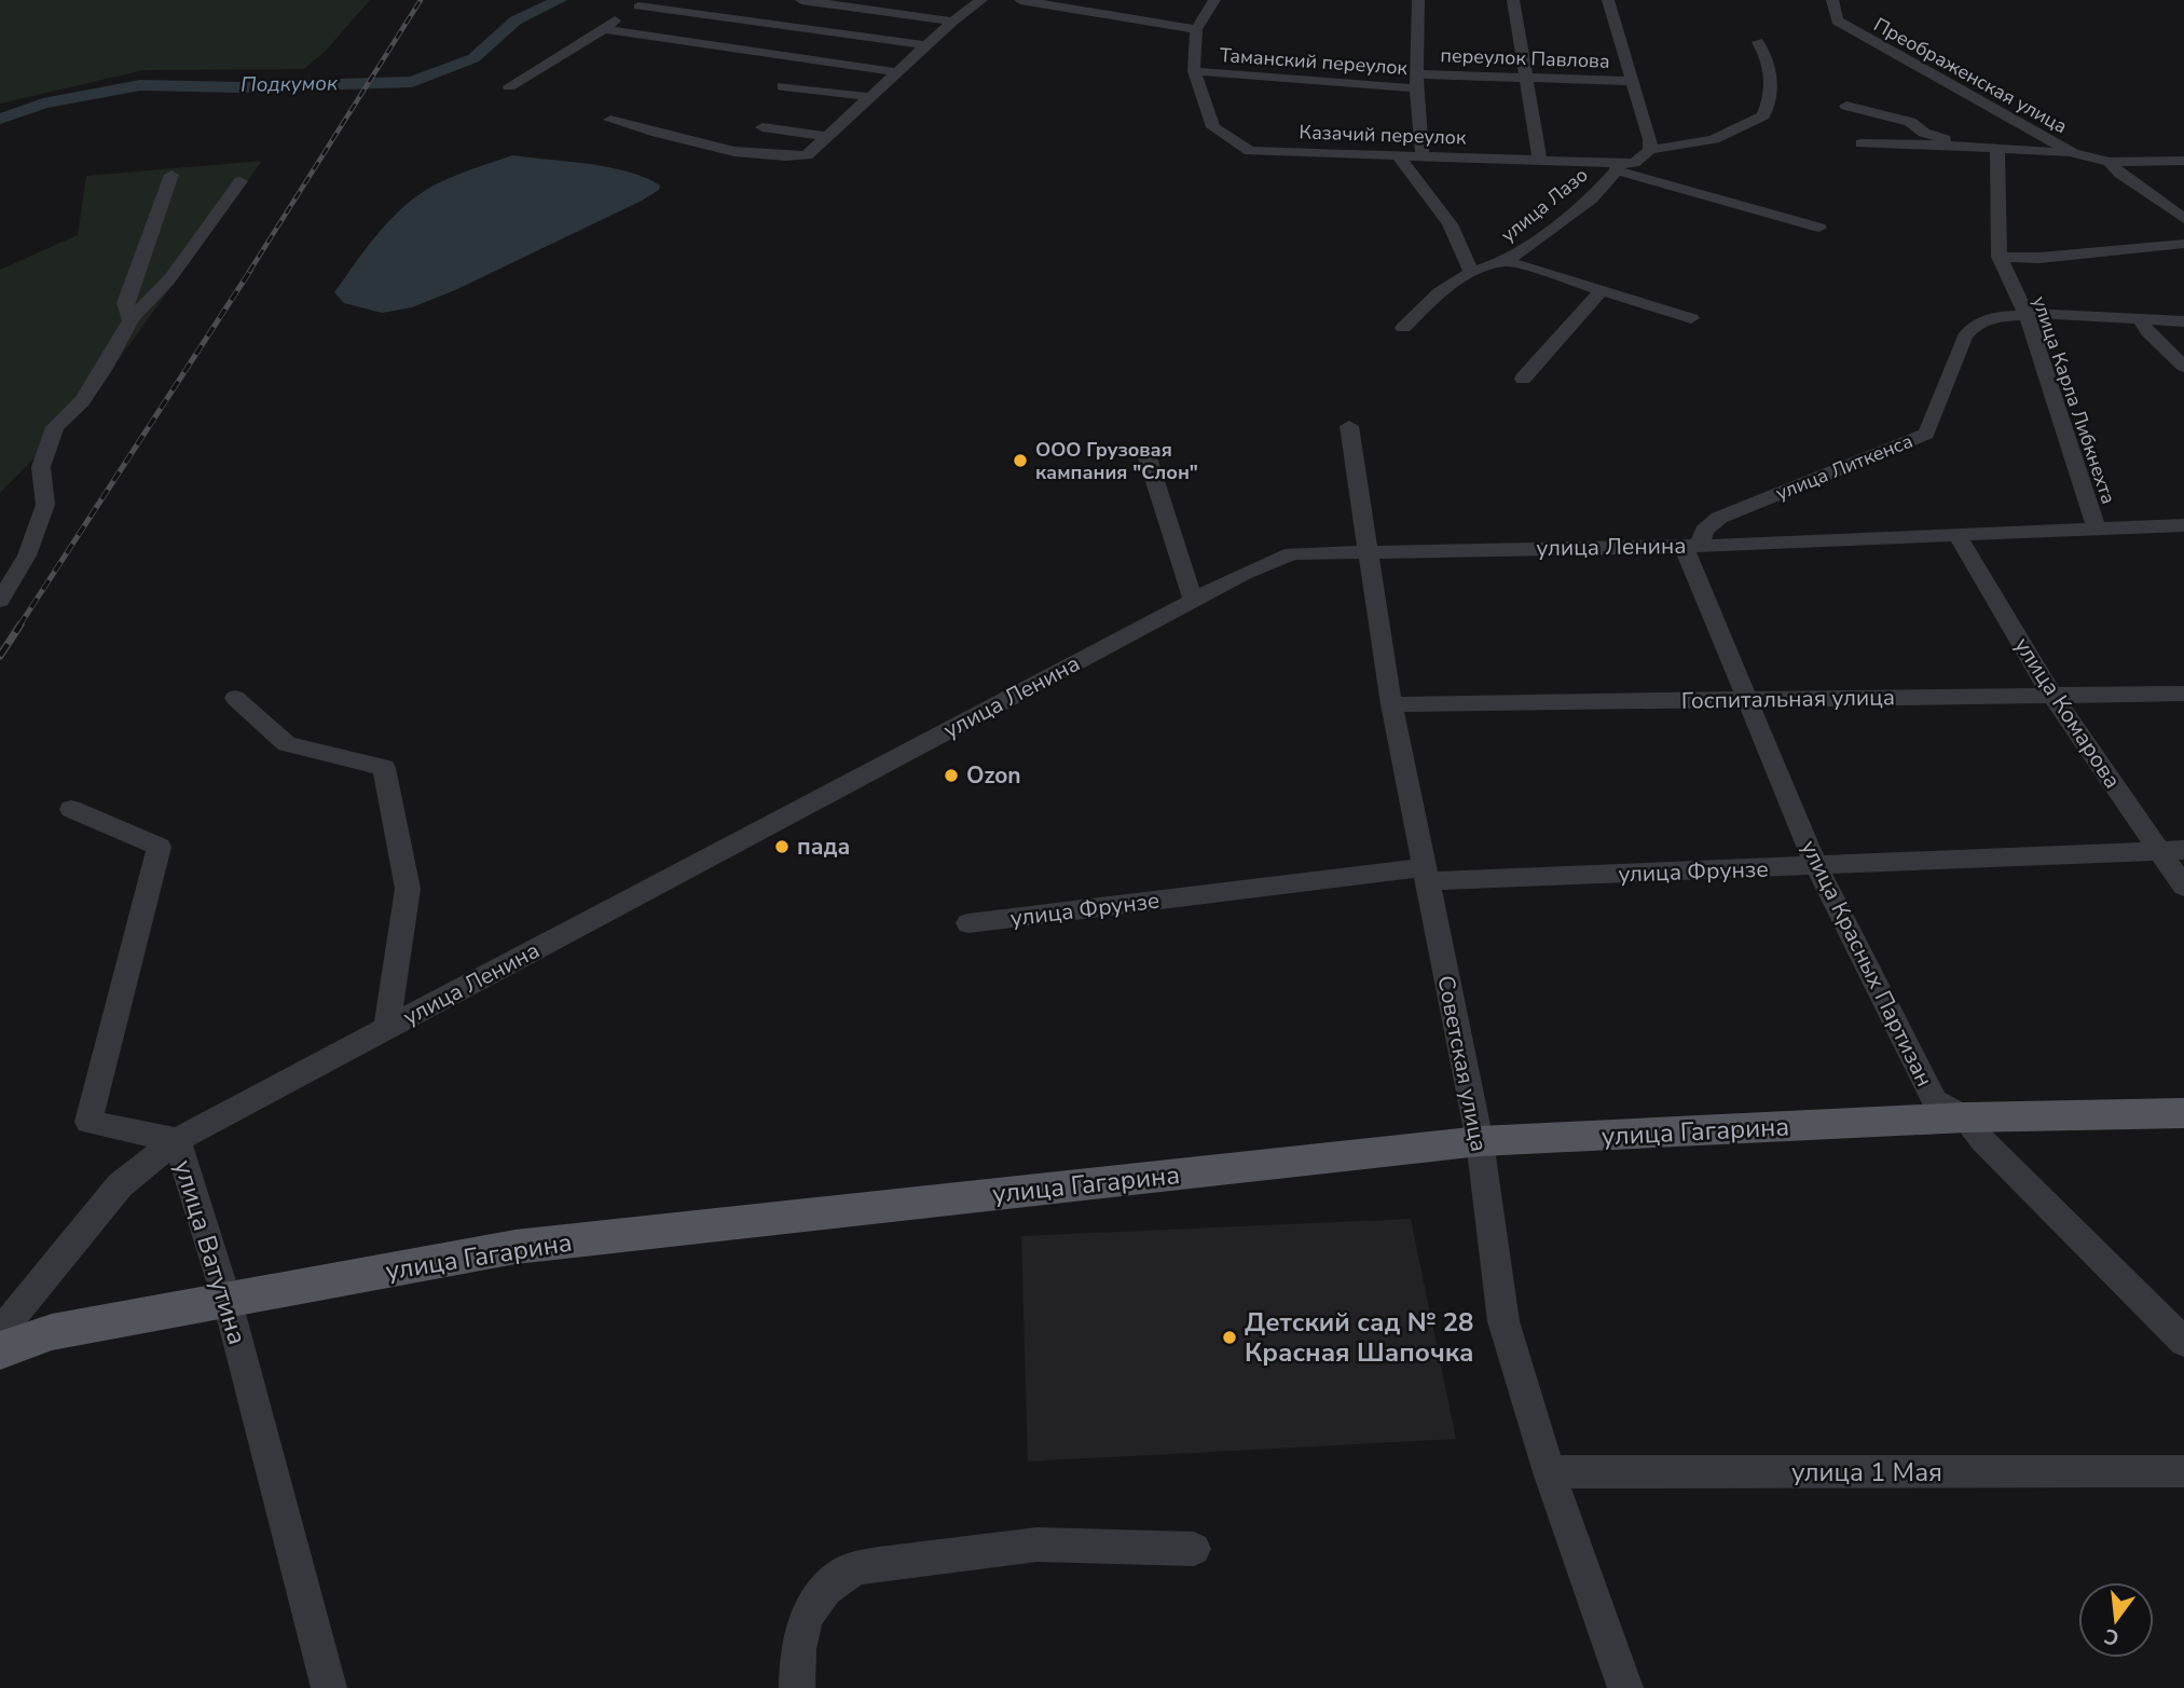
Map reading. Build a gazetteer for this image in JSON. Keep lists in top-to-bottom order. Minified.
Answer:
{"streets":{"main road":["улица Гагарина"],"street":["переулок Павлова","Таманский переулок","Преображенская улица","Казачий переулок","улица Лазо","улица Карла Либкнехта","улица Литкенса","улица Ленина","Госпитальная улица","улица Комарова","улица Фрунзе","улица Красных Партизан","Советская улица","улица Ватутина","улица 1 Мая"]},"crossings":[["переулок Павлова","Таманский переулок"],["Таманский переулок","Казачий переулок"],["Казачий переулок","улица Лазо"],["улица Карла Либкнехта","улица Литкенса"],["улица Карла Либкнехта","улица Ленина"],["улица Литкенса","улица Ленина"],["улица Литкенса","улица Красных Партизан"],["улица Ленина","улица Комарова"],["улица Ленина","улица Красных Партизан"],["улица Ленина","Советская улица"],["улица Ленина","улица Ватутина"],["Госпитальная улица","улица Комарова"],["Госпитальная улица","улица Красных Партизан"],["Госпитальная улица","Советская улица"],["улица Комарова","улица Фрунзе"],["улица Фрунзе","улица Красных Партизан"],["улица Фрунзе","Советская улица"],["улица Красных Партизан","улица Гагарина"],["Советская улица","улица Гагарина"],["Советская улица","улица 1 Мая"],["улица Гагарина","улица Ватутина"]],"water":["Подкумок"],"places":["ООО Грузовая кампания \"Слон\"","Ozon","пада","Детский сад № 28 Красная Шапочка"],"north":"bottom"}
